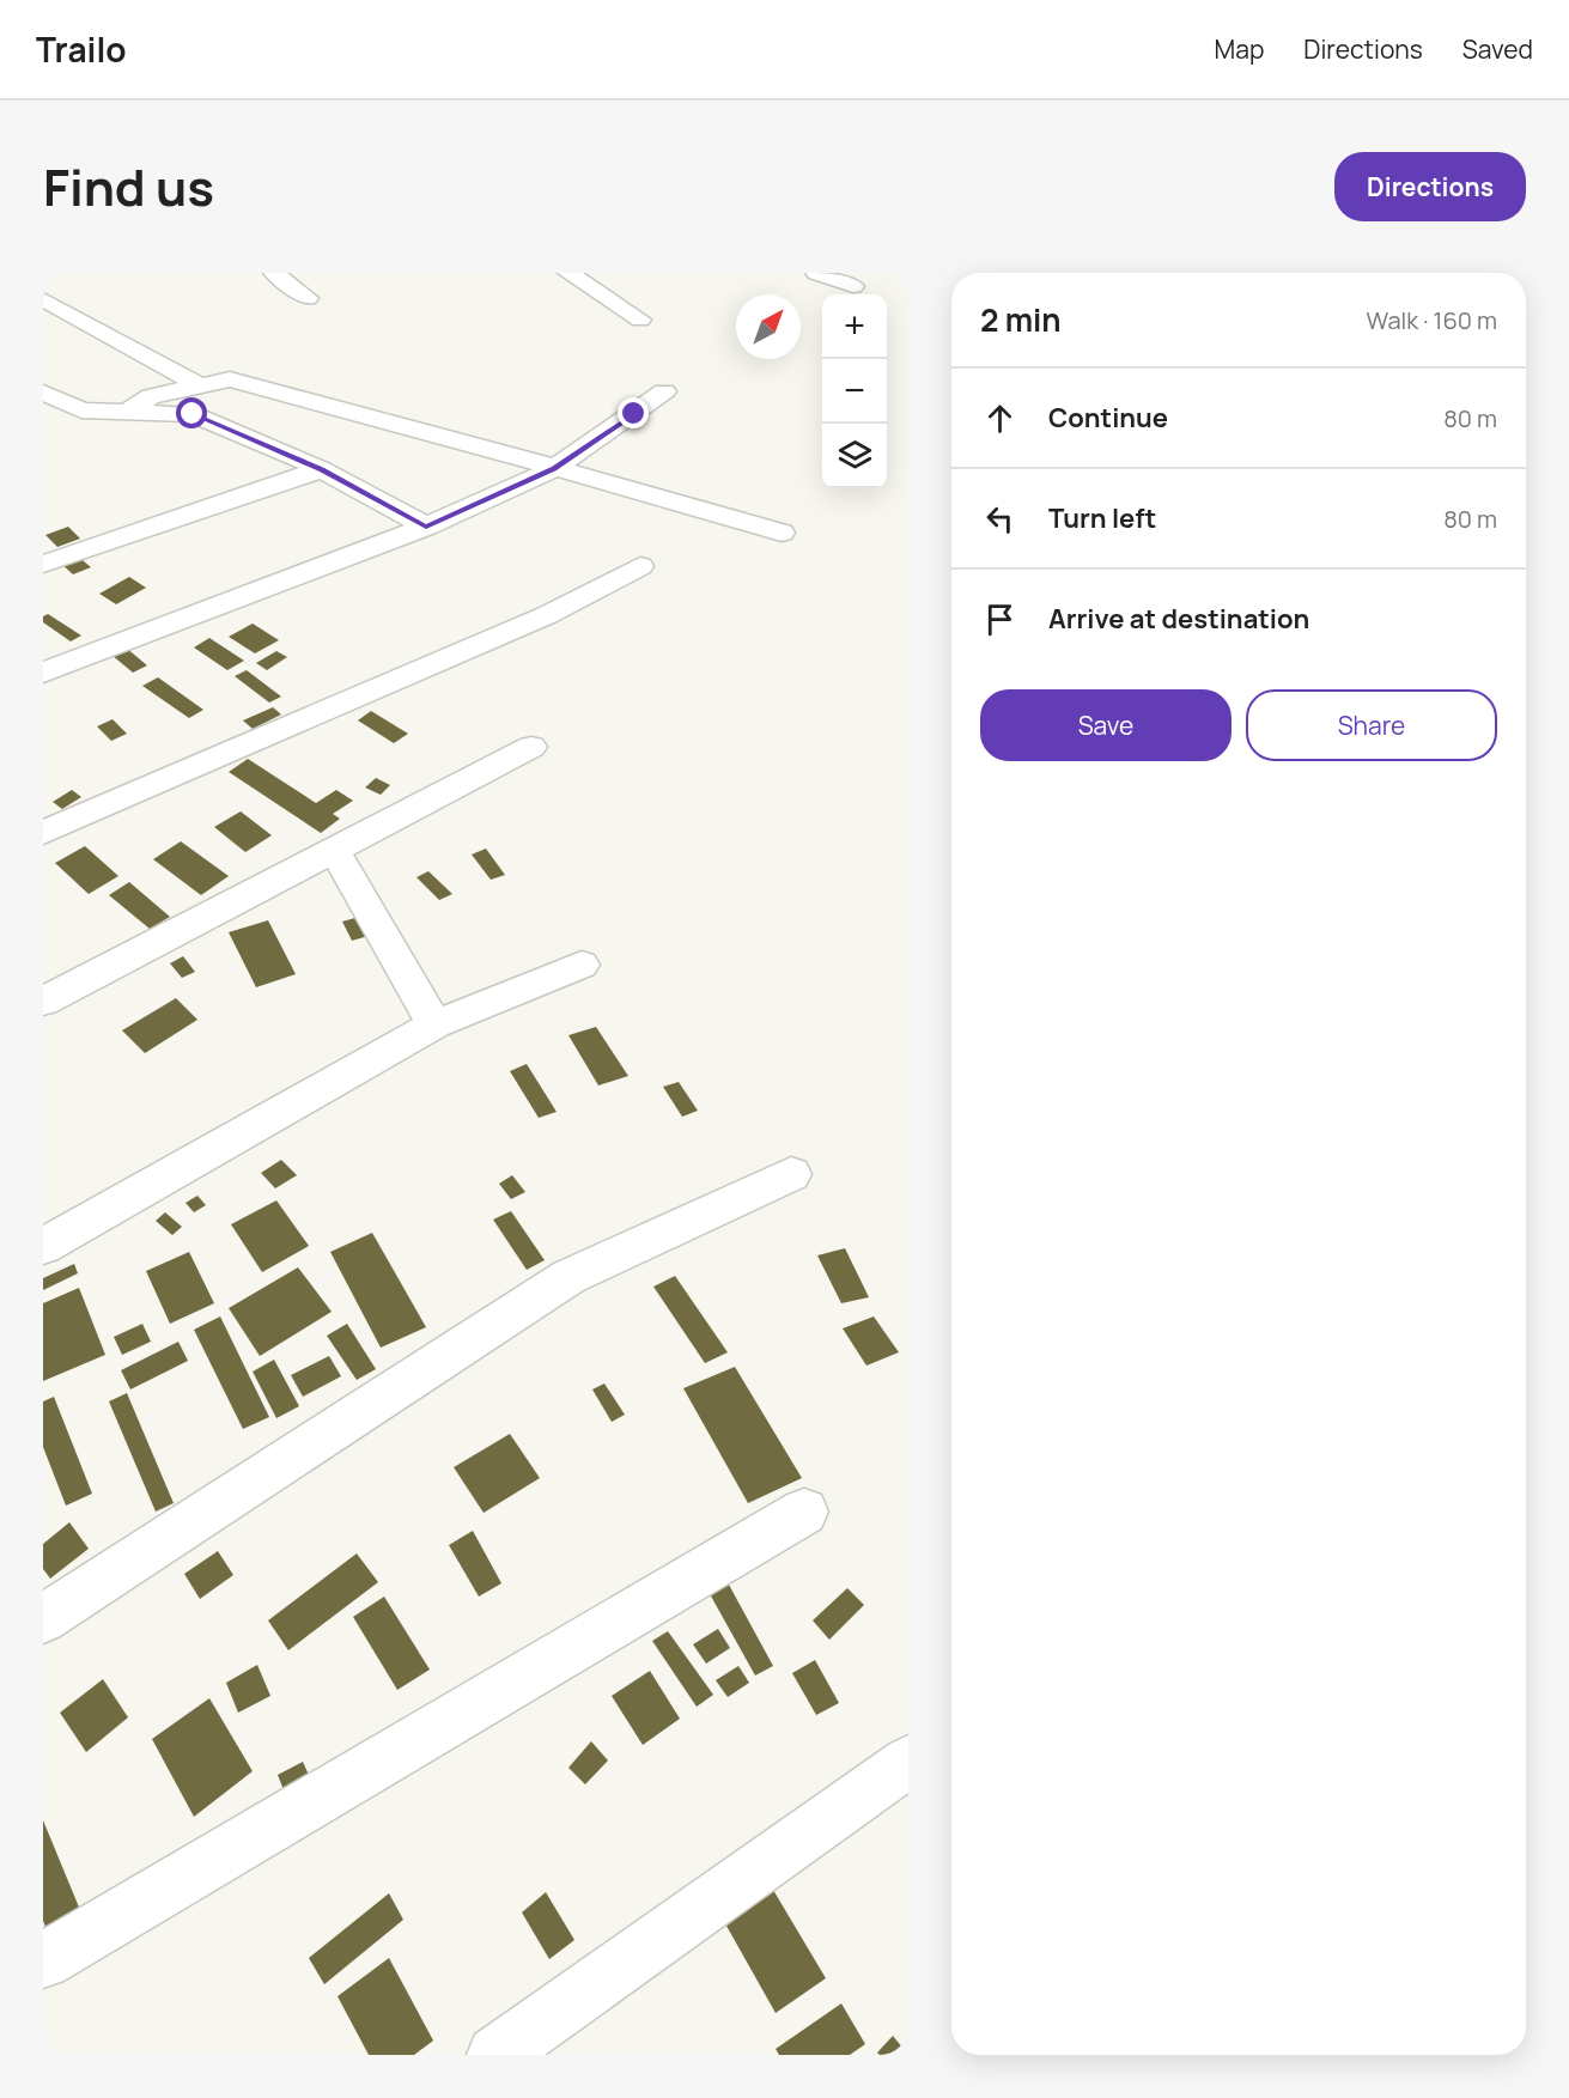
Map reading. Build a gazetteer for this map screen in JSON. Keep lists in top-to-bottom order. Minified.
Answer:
{"north":"top right","page":{"header":"Trailo","nav":["Map","Directions","Saved"],"title":"Find us","buttons":["Directions",["Save","Share"]],"heading":["2 min","Walk · 160 m"],"map_buttons":["+","−"],"list":[["Continue","80 m"],["Turn left","80 m"],"Arrive at destination"]}}
